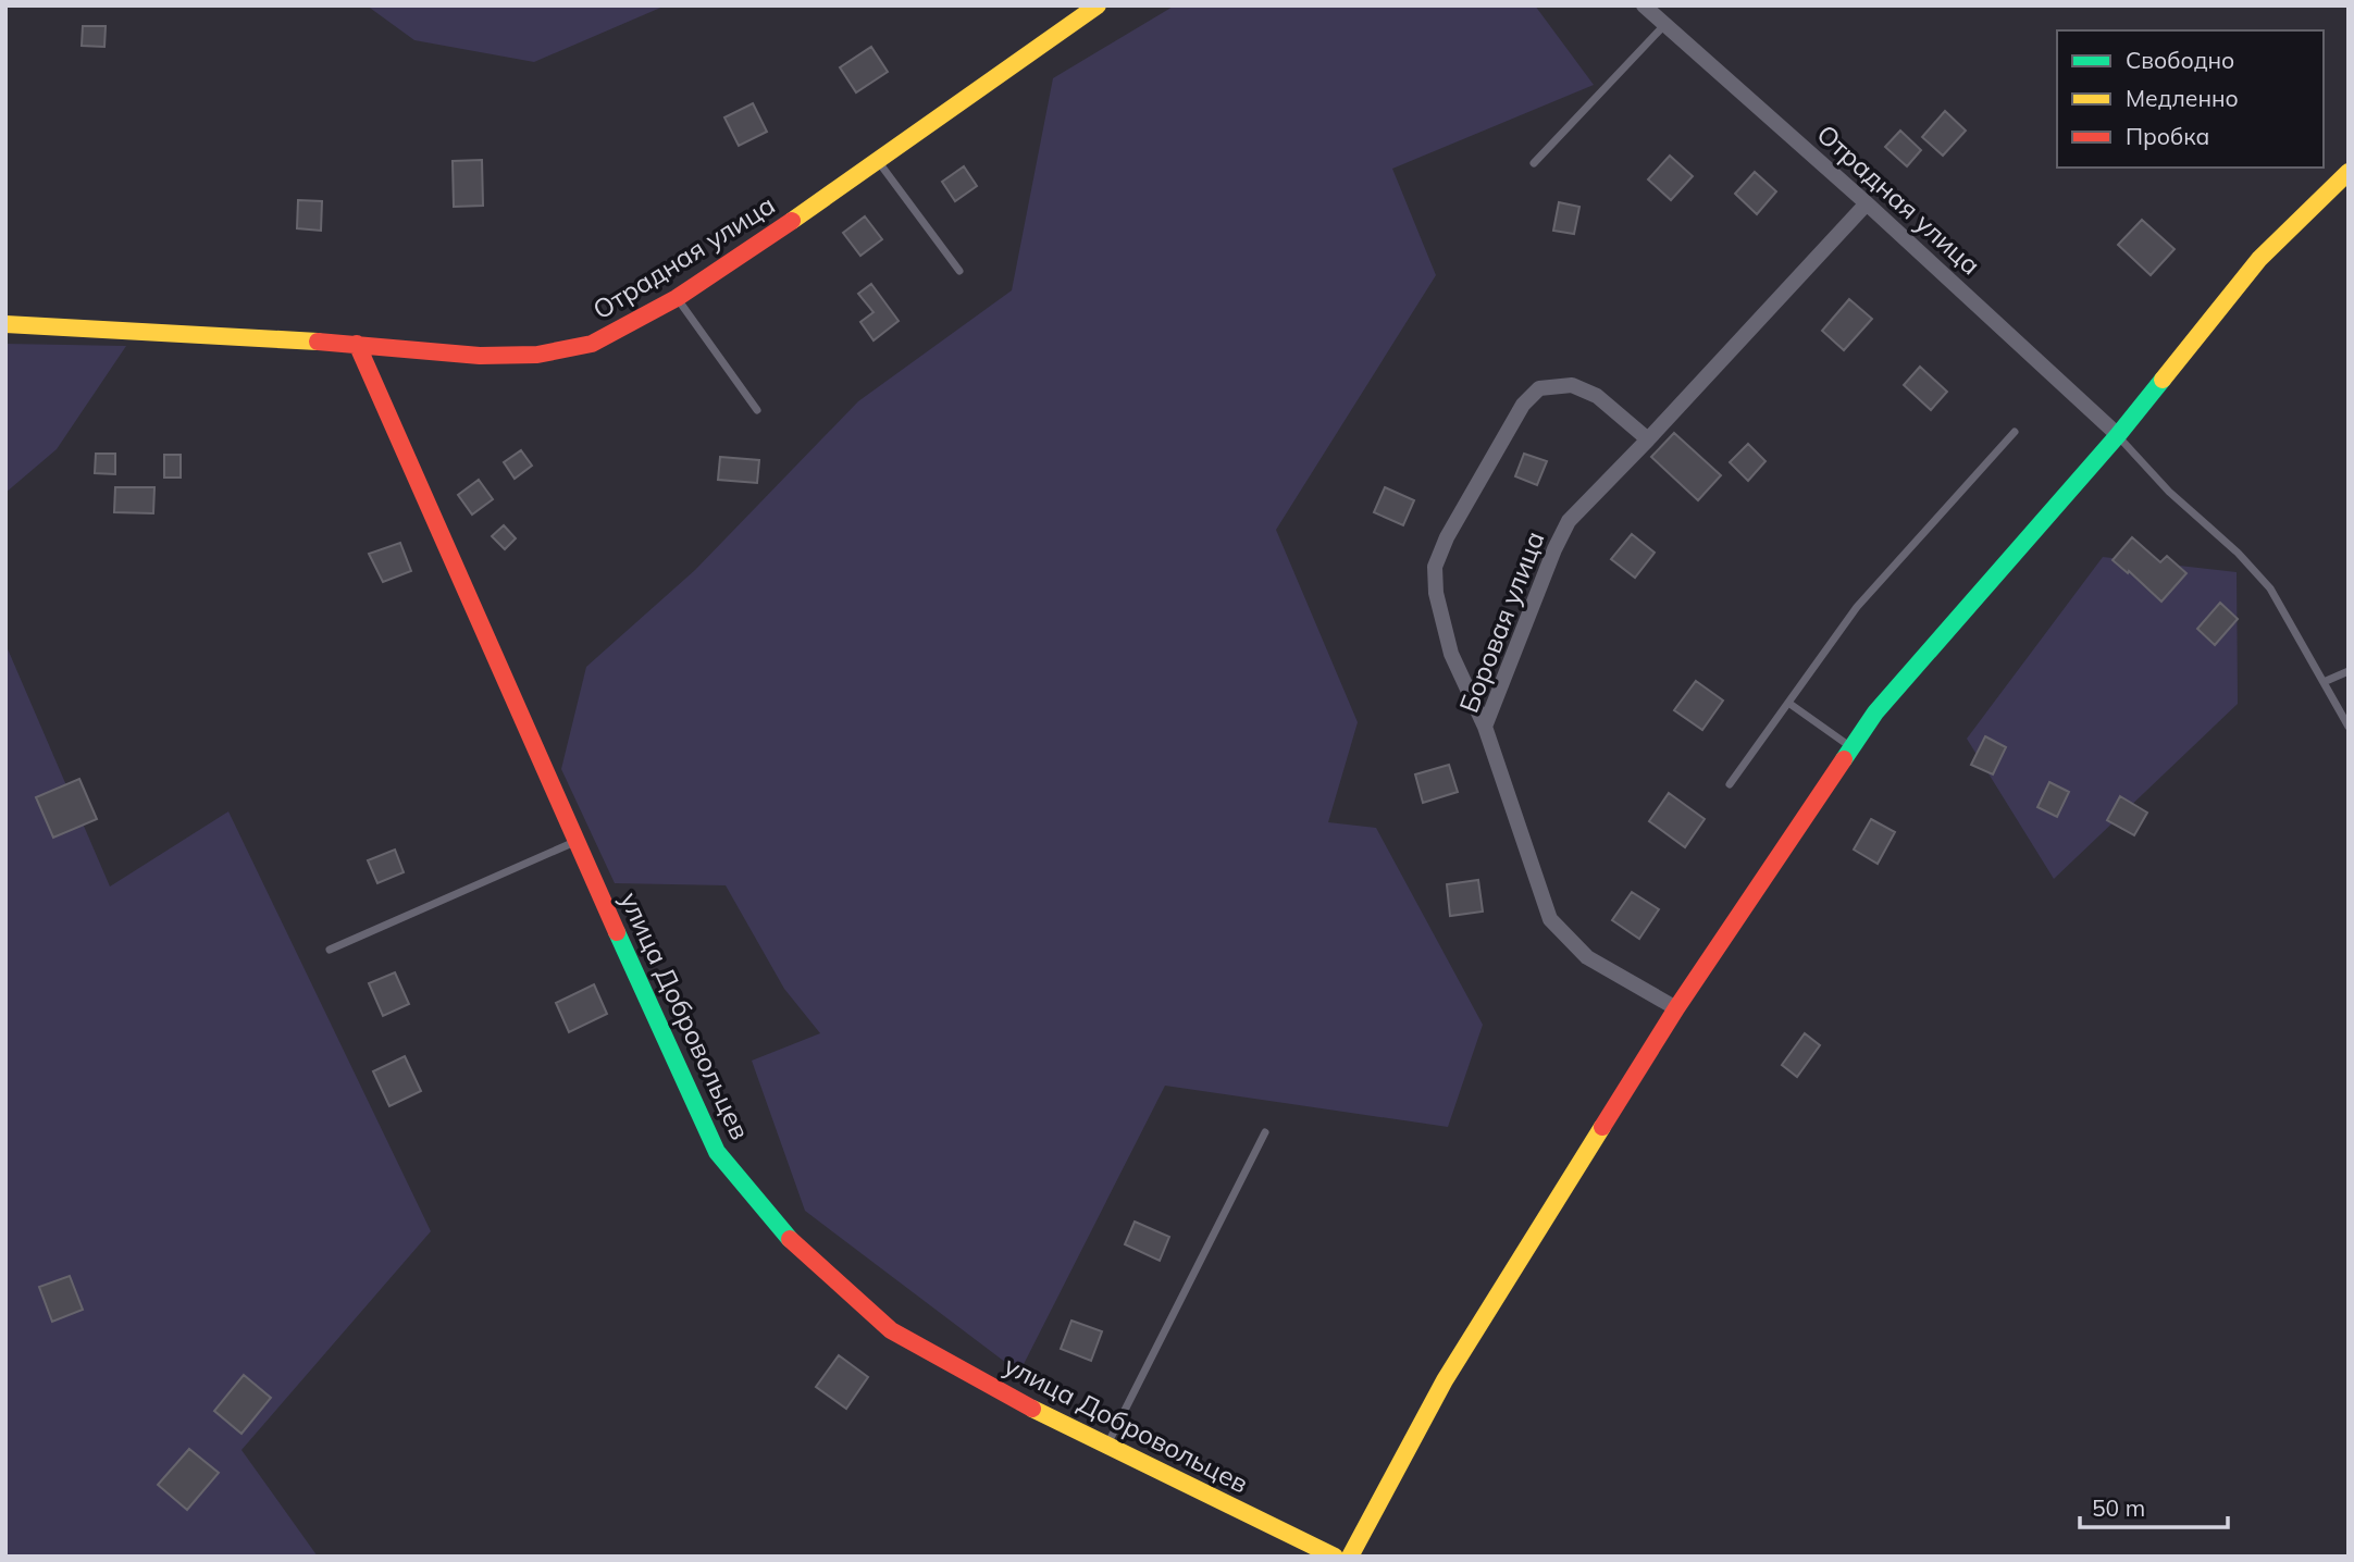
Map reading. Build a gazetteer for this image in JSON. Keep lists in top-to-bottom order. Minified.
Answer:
{"streets":{"street":["Отрадная улица","Боровая улица","улица Добровольцев"]},"crossings":[["Отрадная улица","Боровая улица"],["Отрадная улица","улица Добровольцев"]],"legend":["Свободно","Медленно","Пробка"],"scale_bar":"50 m"}
